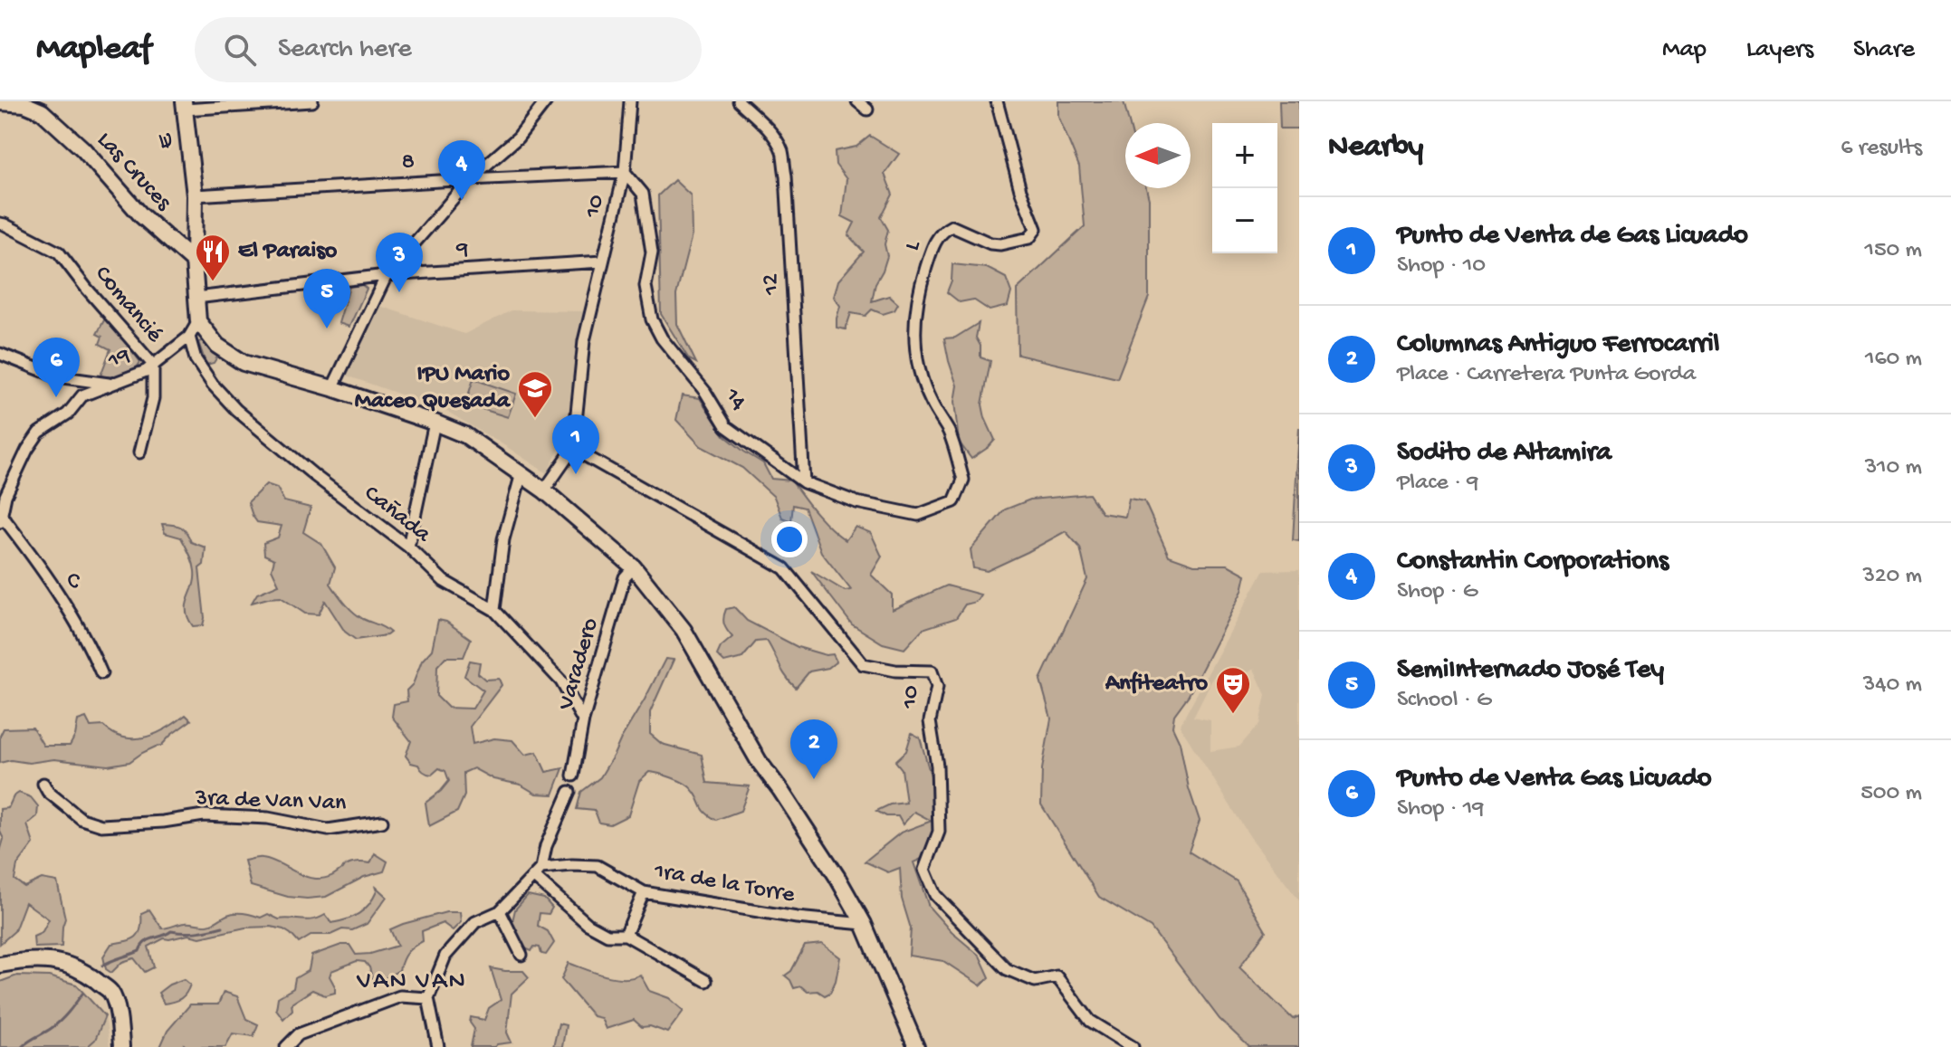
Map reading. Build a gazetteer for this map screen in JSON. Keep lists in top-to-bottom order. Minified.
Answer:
{"streets":{"main road":["E","Las Cruces"],"street":["8","10","L","9","12","Comancié","19","14","Cañada","C","Varadero","3ra de Van Van","1ra de la Torre"]},"crossings":[["E","8"],["E","Las Cruces"],["E","9"],["8","10"],["8","14"],["10","9"],["10","14"],["L","14"],["12","14"],["Comancié","19"],["19","C"],["Cañada","Varadero"]],"districts":["VAN VAN"],"places":{"restaurant":["El Paraiso"],"school or university":["IPU Mario Maceo Quesada"],"theatre":["Anfiteatro"]},"north":"left","page":{"header":"Mapleaf","search":"Search here","nav":["Map","Layers","Share"],"heading":["Nearby","6 results"],"map_buttons":["+","−"],"pins":["4","3","5","6","1","2"],"list":[{"mark":"1","name":"Punto de Venta de Gas Licuado","note":"Shop · 10","value":"150 m"},{"mark":"2","name":"Columnas Antiguo Ferrocarril","note":"Place · Carretera Punta Gorda","value":"160 m"},{"mark":"3","name":"Sodito de Altamira","note":"Place · 9","value":"310 m"},{"mark":"4","name":"Constantin Corporations","note":"Shop · G","value":"320 m"},{"mark":"5","name":"SemiInternado José Tey","note":"School · G","value":"340 m"},{"mark":"6","name":"Punto de Venta Gas Licuado","note":"Shop · 19","value":"500 m"}]}}
